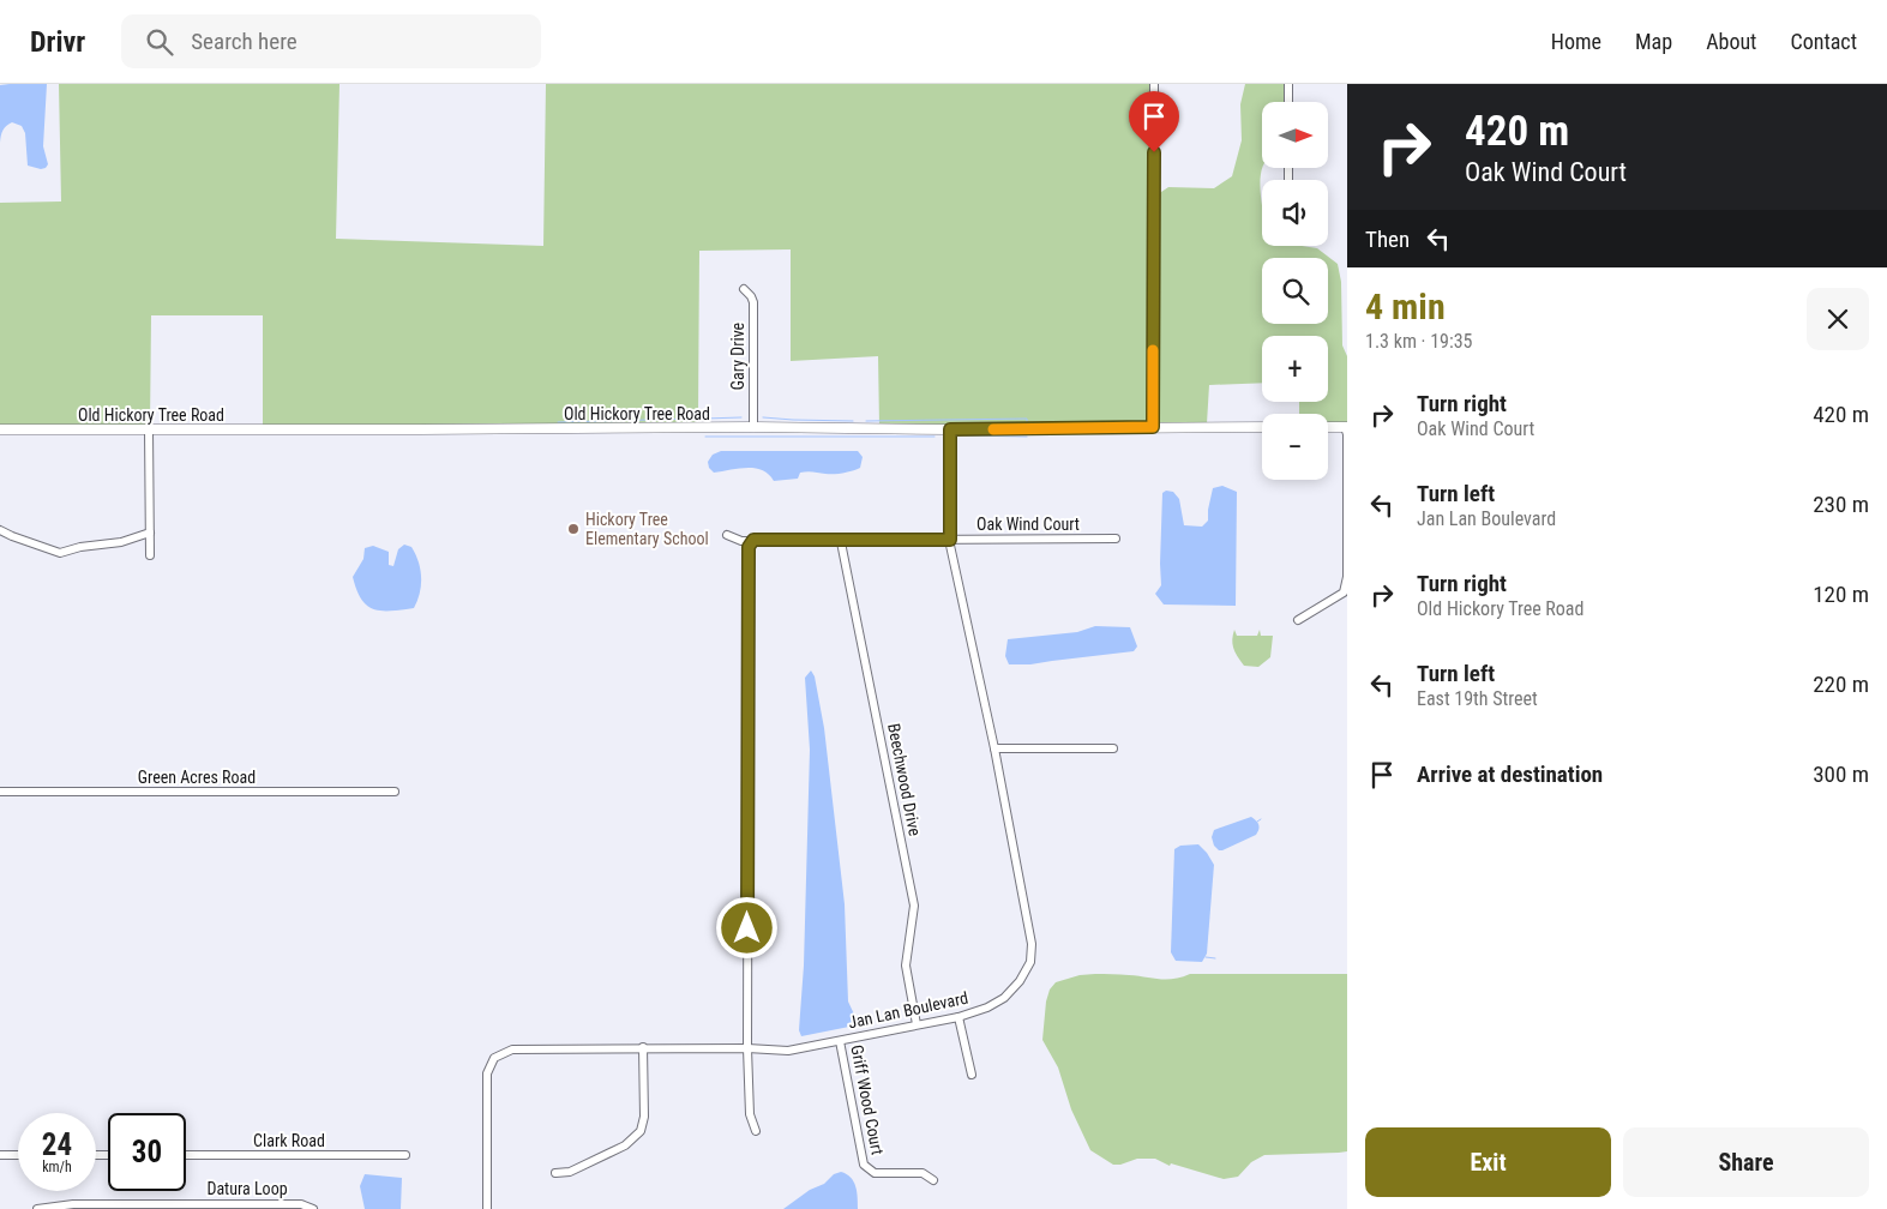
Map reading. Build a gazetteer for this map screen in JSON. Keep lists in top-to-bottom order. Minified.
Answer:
{"streets":{"street":["Gary Drive","Old Hickory Tree Road","Oak Wind Court","Green Acres Road","Beechwood Drive","Jan Lan Boulevard","Griff Wood Court","Clark Road","Datura Loop"]},"crossings":[["Gary Drive","Old Hickory Tree Road"],["Old Hickory Tree Road","Jan Lan Boulevard"],["Oak Wind Court","Beechwood Drive"],["Oak Wind Court","Jan Lan Boulevard"],["Beechwood Drive","Jan Lan Boulevard"],["Jan Lan Boulevard","Griff Wood Court"]],"places":["Hickory Tree Elementary School"],"north":"right","page":{"header":"Drivr","search":"Search here","nav":["Home","Map","About","Contact"],"turn":["420 m","Oak Wind Court"],"map_buttons":["+","−"],"then":"Then","heading":["4 min","1.3 km · 19:35"],"list":[{"name":"Turn right","note":"Oak Wind Court","value":"420 m"},{"name":"Turn left","note":"Jan Lan Boulevard","value":"230 m"},{"name":"Turn right","note":"Old Hickory Tree Road","value":"120 m"},{"name":"Turn left","note":"East 19th Street","value":"220 m"},{"name":"Arrive at destination","value":"300 m"}],"speed":"24 km/h","limit":"30","buttons":["Exit","Share"]}}
